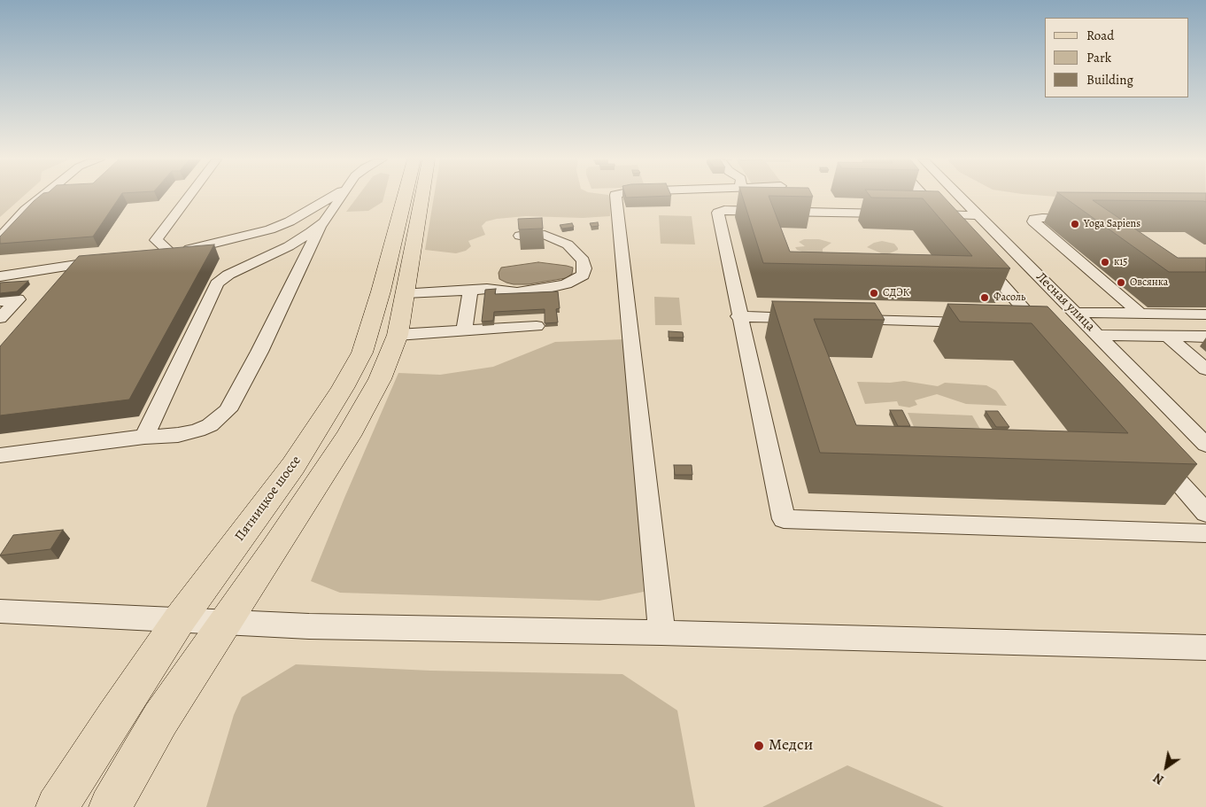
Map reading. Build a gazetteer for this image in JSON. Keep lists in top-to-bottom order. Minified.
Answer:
{"streets":{"main road":["Пятницкое шоссе"],"street":["Лесная улица"]},"places":["Yoga Sapiens","к15","Овсянка","СДЭК","Фасоль","Медси"],"legend":["Road","Park","Building"],"north":"bottom left"}
